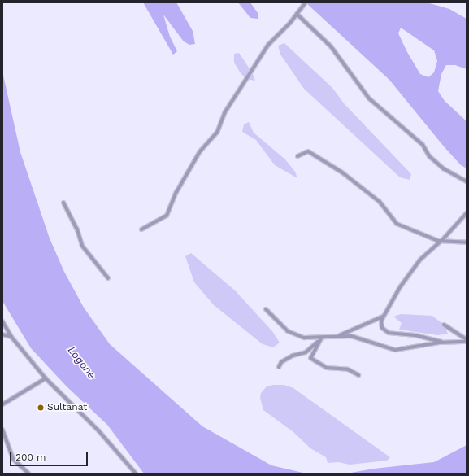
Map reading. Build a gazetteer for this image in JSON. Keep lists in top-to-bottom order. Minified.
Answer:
{"water":["Logone"],"places":["Sultanat"],"scale_bar":"200 m"}
